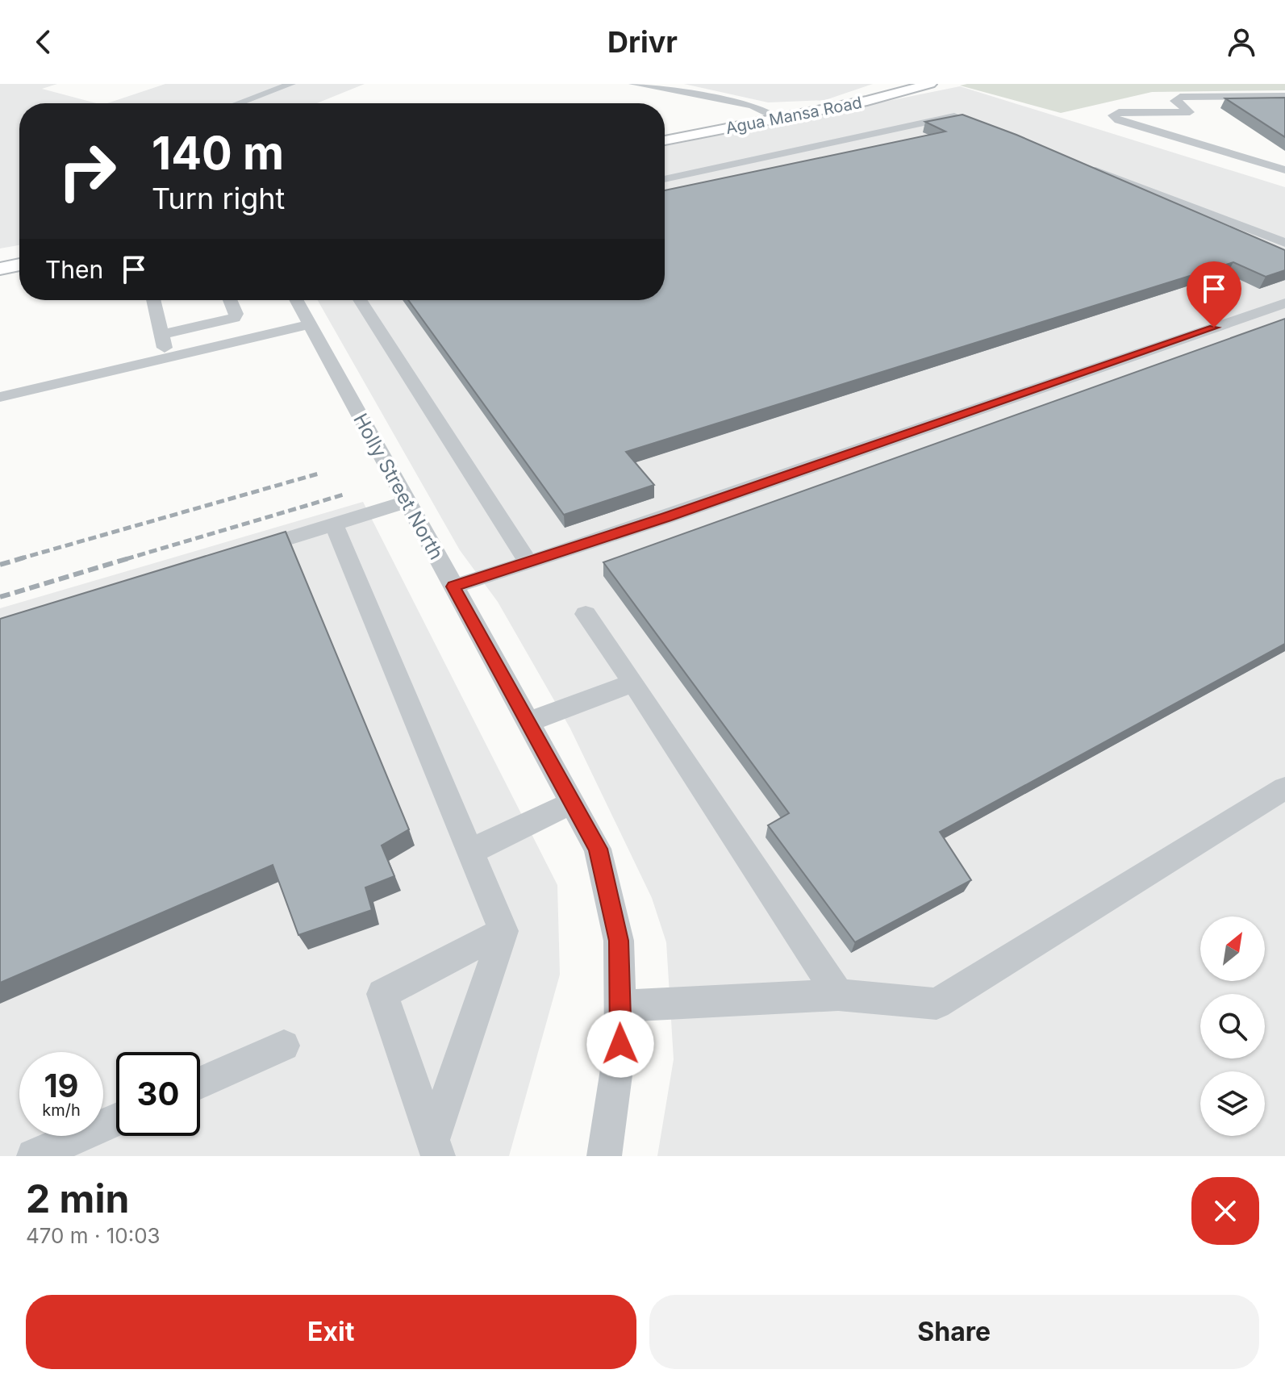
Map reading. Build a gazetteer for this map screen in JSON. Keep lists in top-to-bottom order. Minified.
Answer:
{"streets":{"main road":["Agua Mansa Road"],"street":["Holly Street North"]},"north":"top right","page":{"header":"Drivr","turn":["140 m","Turn right"],"then":"Then","speed":"19 km/h","limit":"30","heading":["2 min","470 m · 10:03"],"buttons":["Exit","Share"]}}
